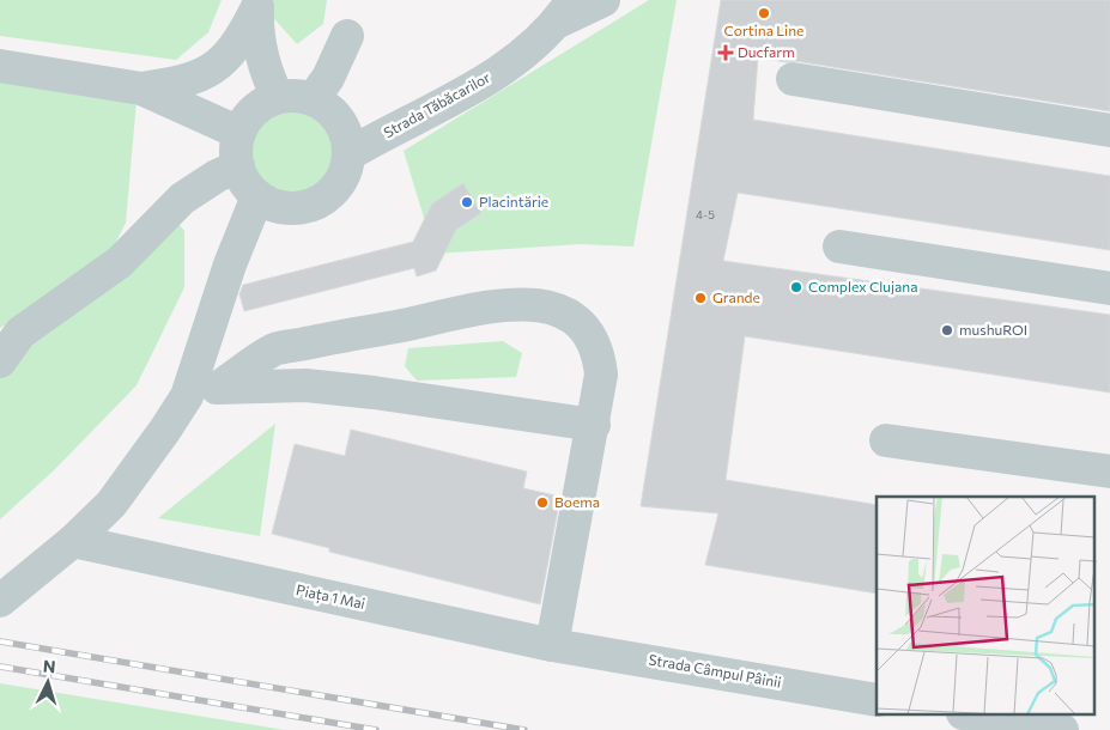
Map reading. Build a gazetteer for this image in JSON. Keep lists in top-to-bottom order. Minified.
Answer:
{"streets":{"street":["Strada Tăbăcarilor","Piața 1 Mai","Strada Câmpul Pâinii"]},"crossings":[["Piața 1 Mai","Strada Câmpul Pâinii"]],"places":{"other":["Cortina Line","Placintărie","Complex Clujana","Grande","mushuROI","Boema"],"health":["Ducfarm"]},"house_numbers":["4-5"],"north":"top"}
